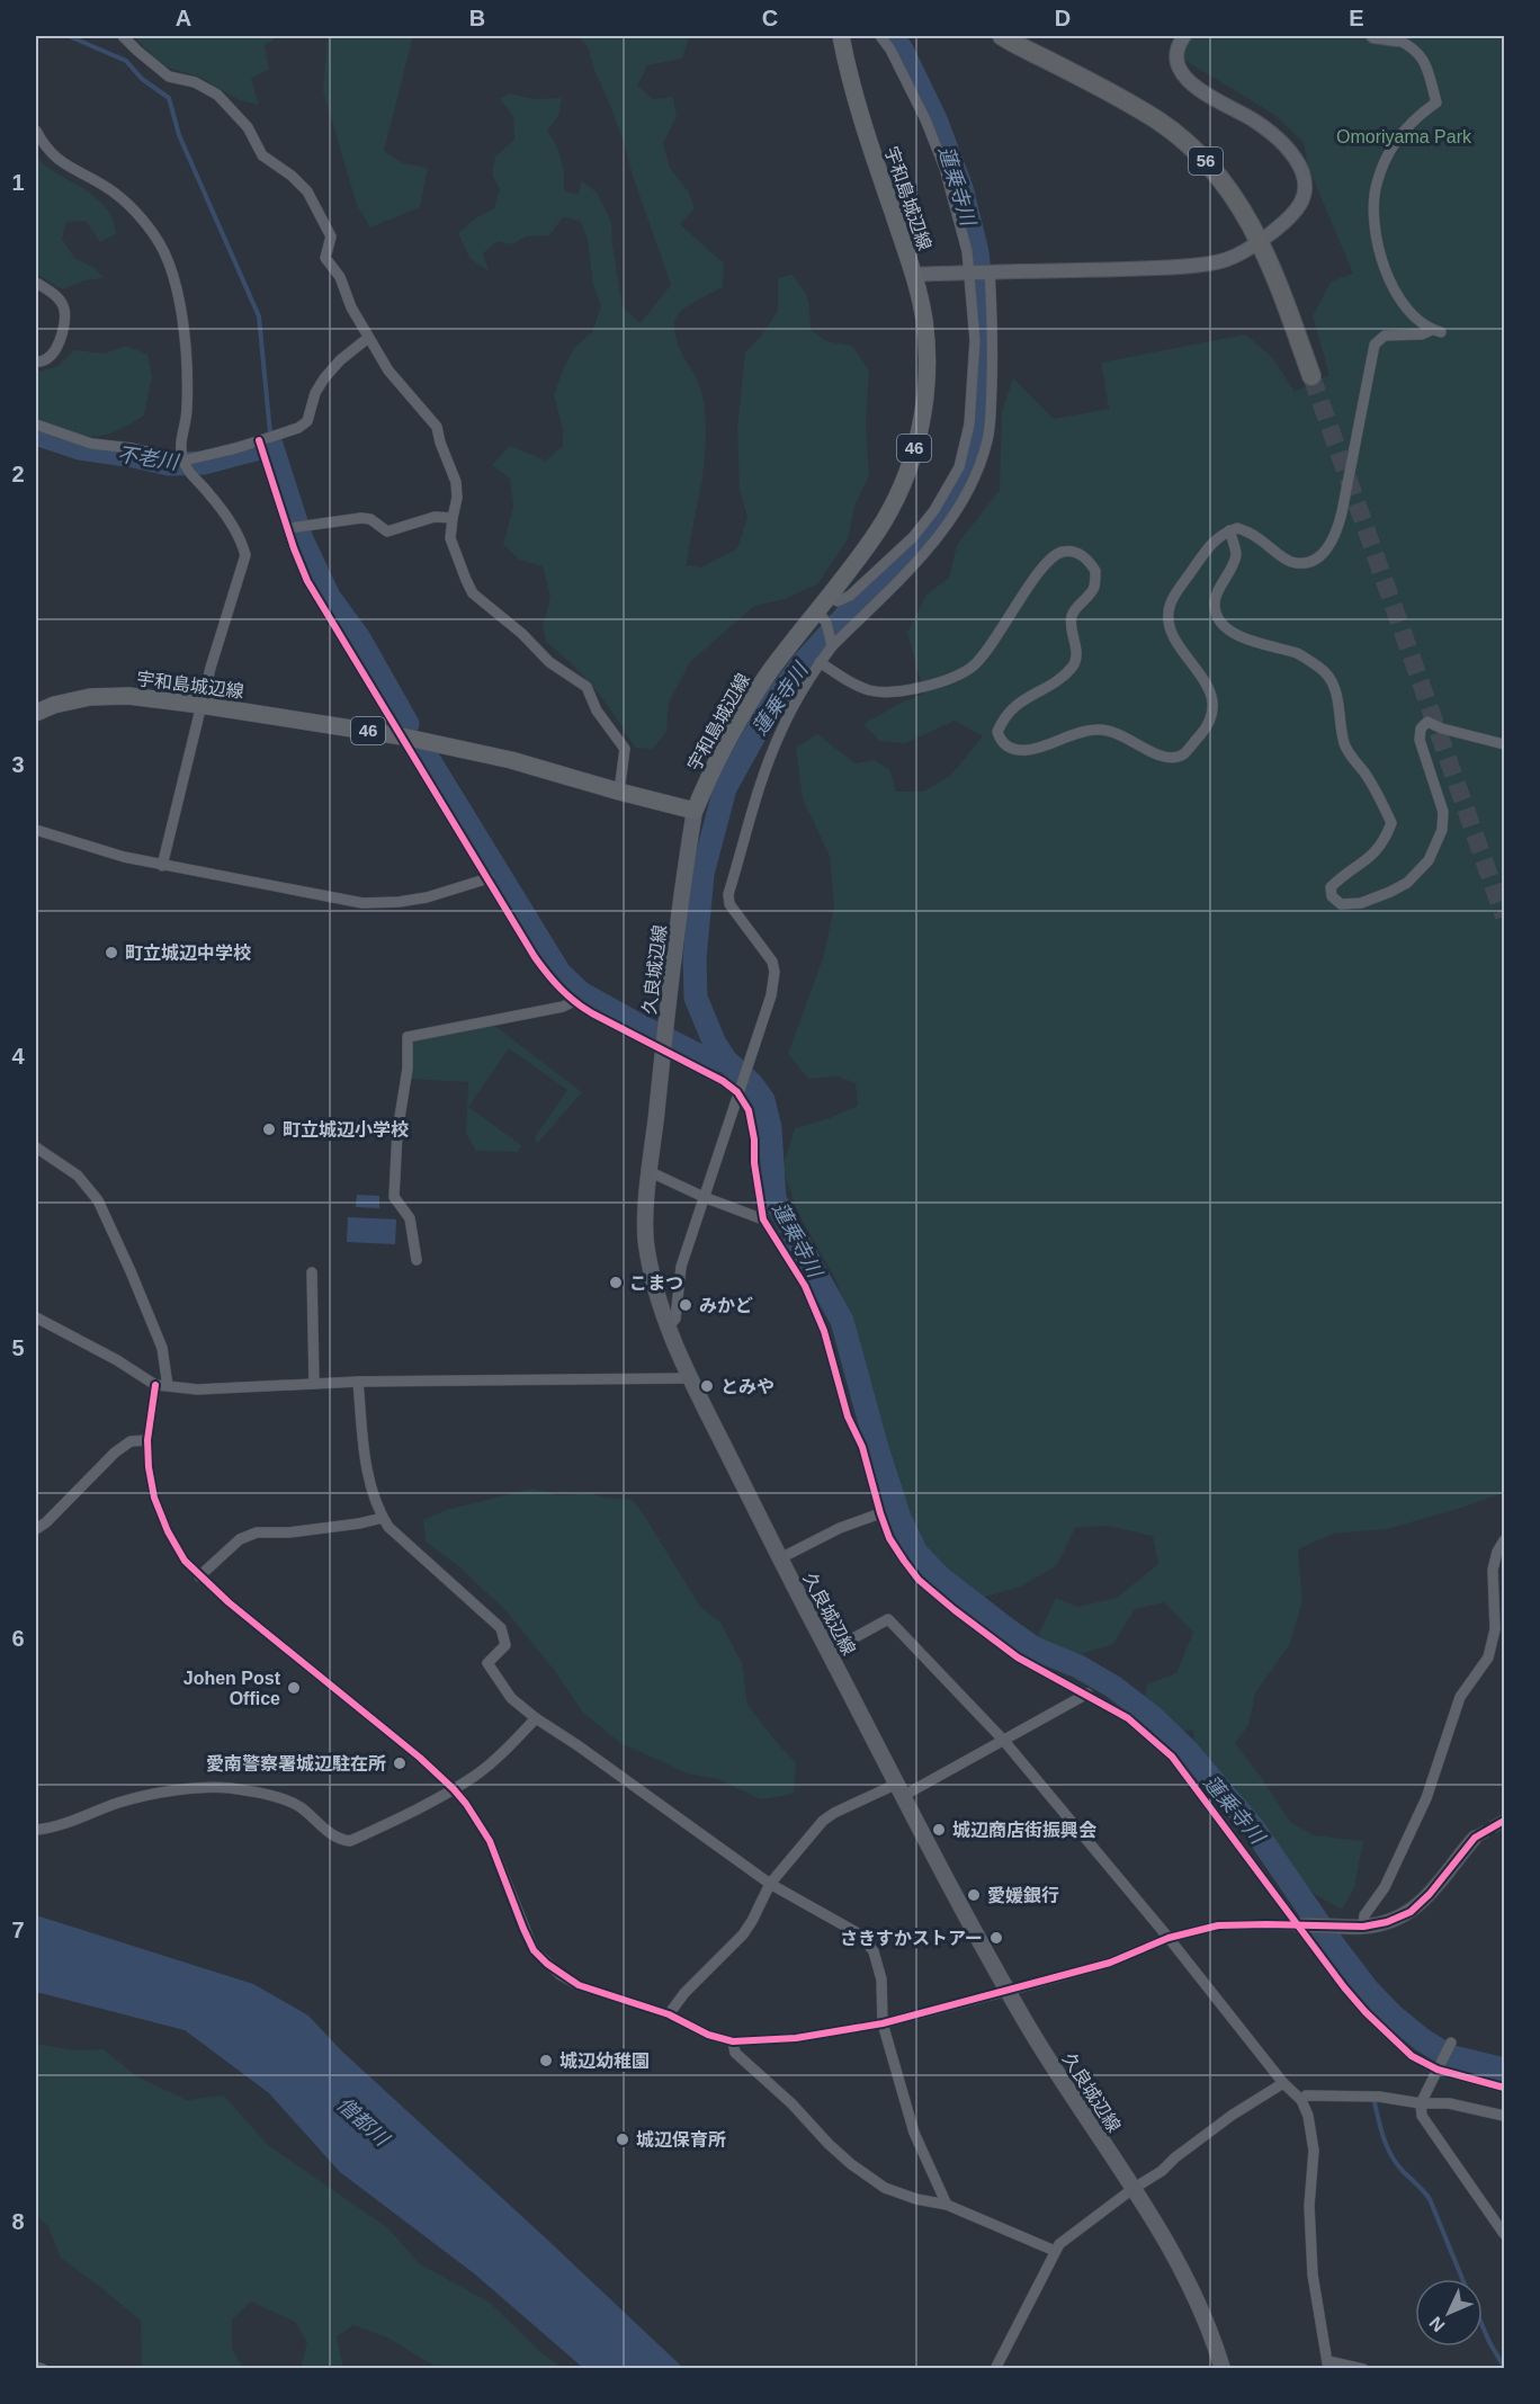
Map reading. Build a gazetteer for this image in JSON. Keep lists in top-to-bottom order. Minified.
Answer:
{"streets":{"highway":["56"],"main road":["宇和島城辺線","46","久良城辺線"]},"crossings":[["宇和島城辺線","久良城辺線"]],"water":["蓮乗寺川","不老川","僧都川"],"parks":["Omoriyama Park"],"places":["町立城辺中学校","町立城辺小学校","こまつ","みかど","とみや","Johen Post Office","愛南警察署城辺駐在所","城辺商店街振興会","愛媛銀行","さきすかストアー","城辺幼稚園","城辺保育所"],"north":"bottom left","grid":{"columns":["A","B","C","D","E"],"rows":["1","2","3","4","5","6","7","8"]}}
